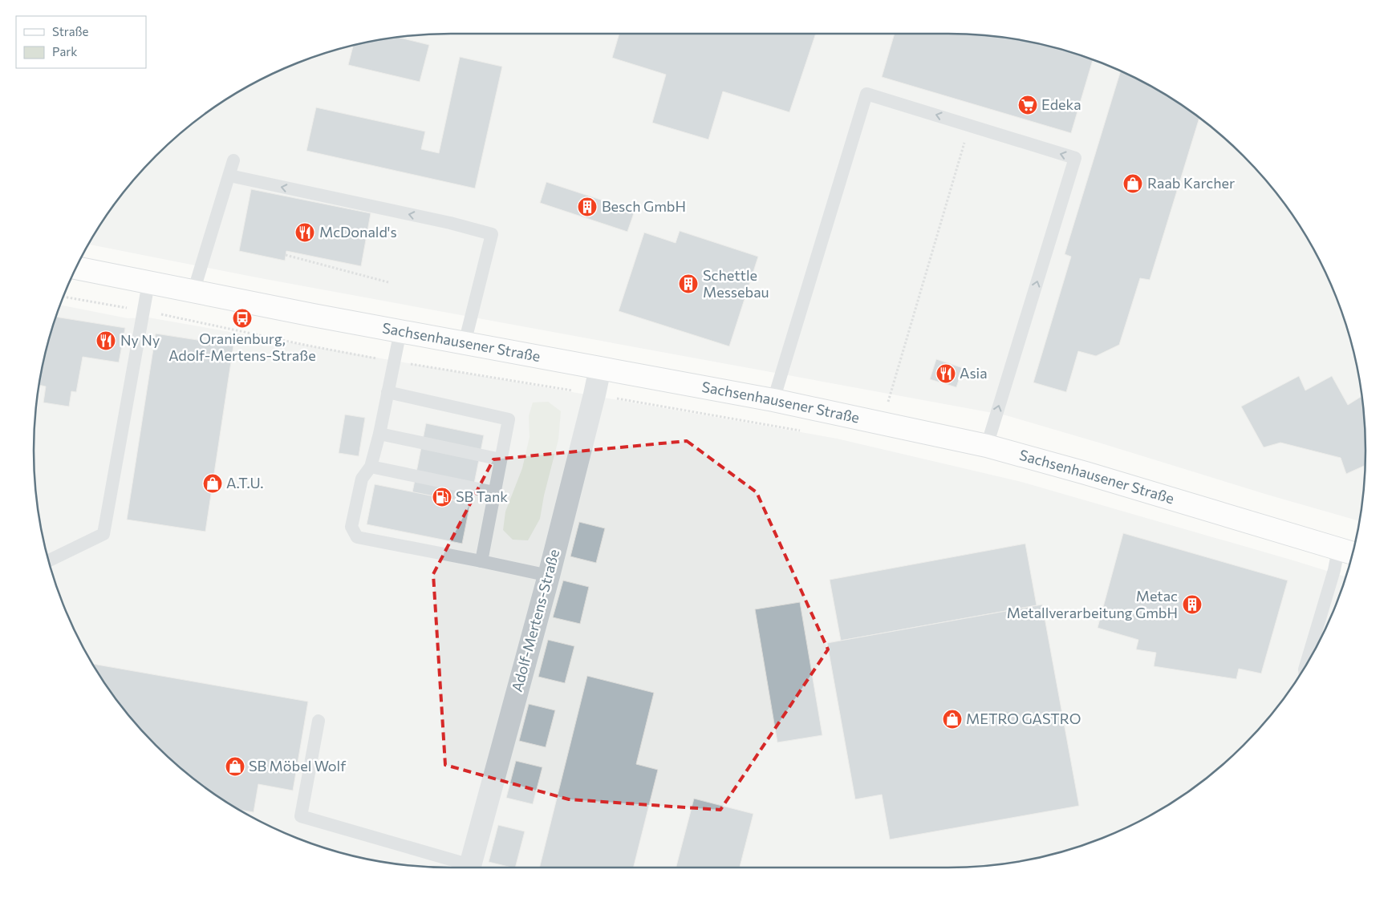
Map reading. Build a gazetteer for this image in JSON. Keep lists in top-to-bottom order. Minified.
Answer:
{"streets":{"main road":["Sachsenhausener Straße"],"street":["Adolf-Mertens-Straße"]},"crossings":[["Sachsenhausener Straße","Adolf-Mertens-Straße"]],"places":{"supermarket":["Edeka"],"shop":["Raab Karcher","A.T.U.","METRO GASTRO","SB Möbel Wolf"],"building":["Besch GmbH","Schettle Messebau","Metac Metallverarbeitung GmbH"],"restaurant":["McDonald's","Ny Ny","Asia"],"bus stop":["Oranienburg, Adolf-Mertens-Straße"],"fuel station":["SB Tank"]},"legend":["Straße","Park"]}
